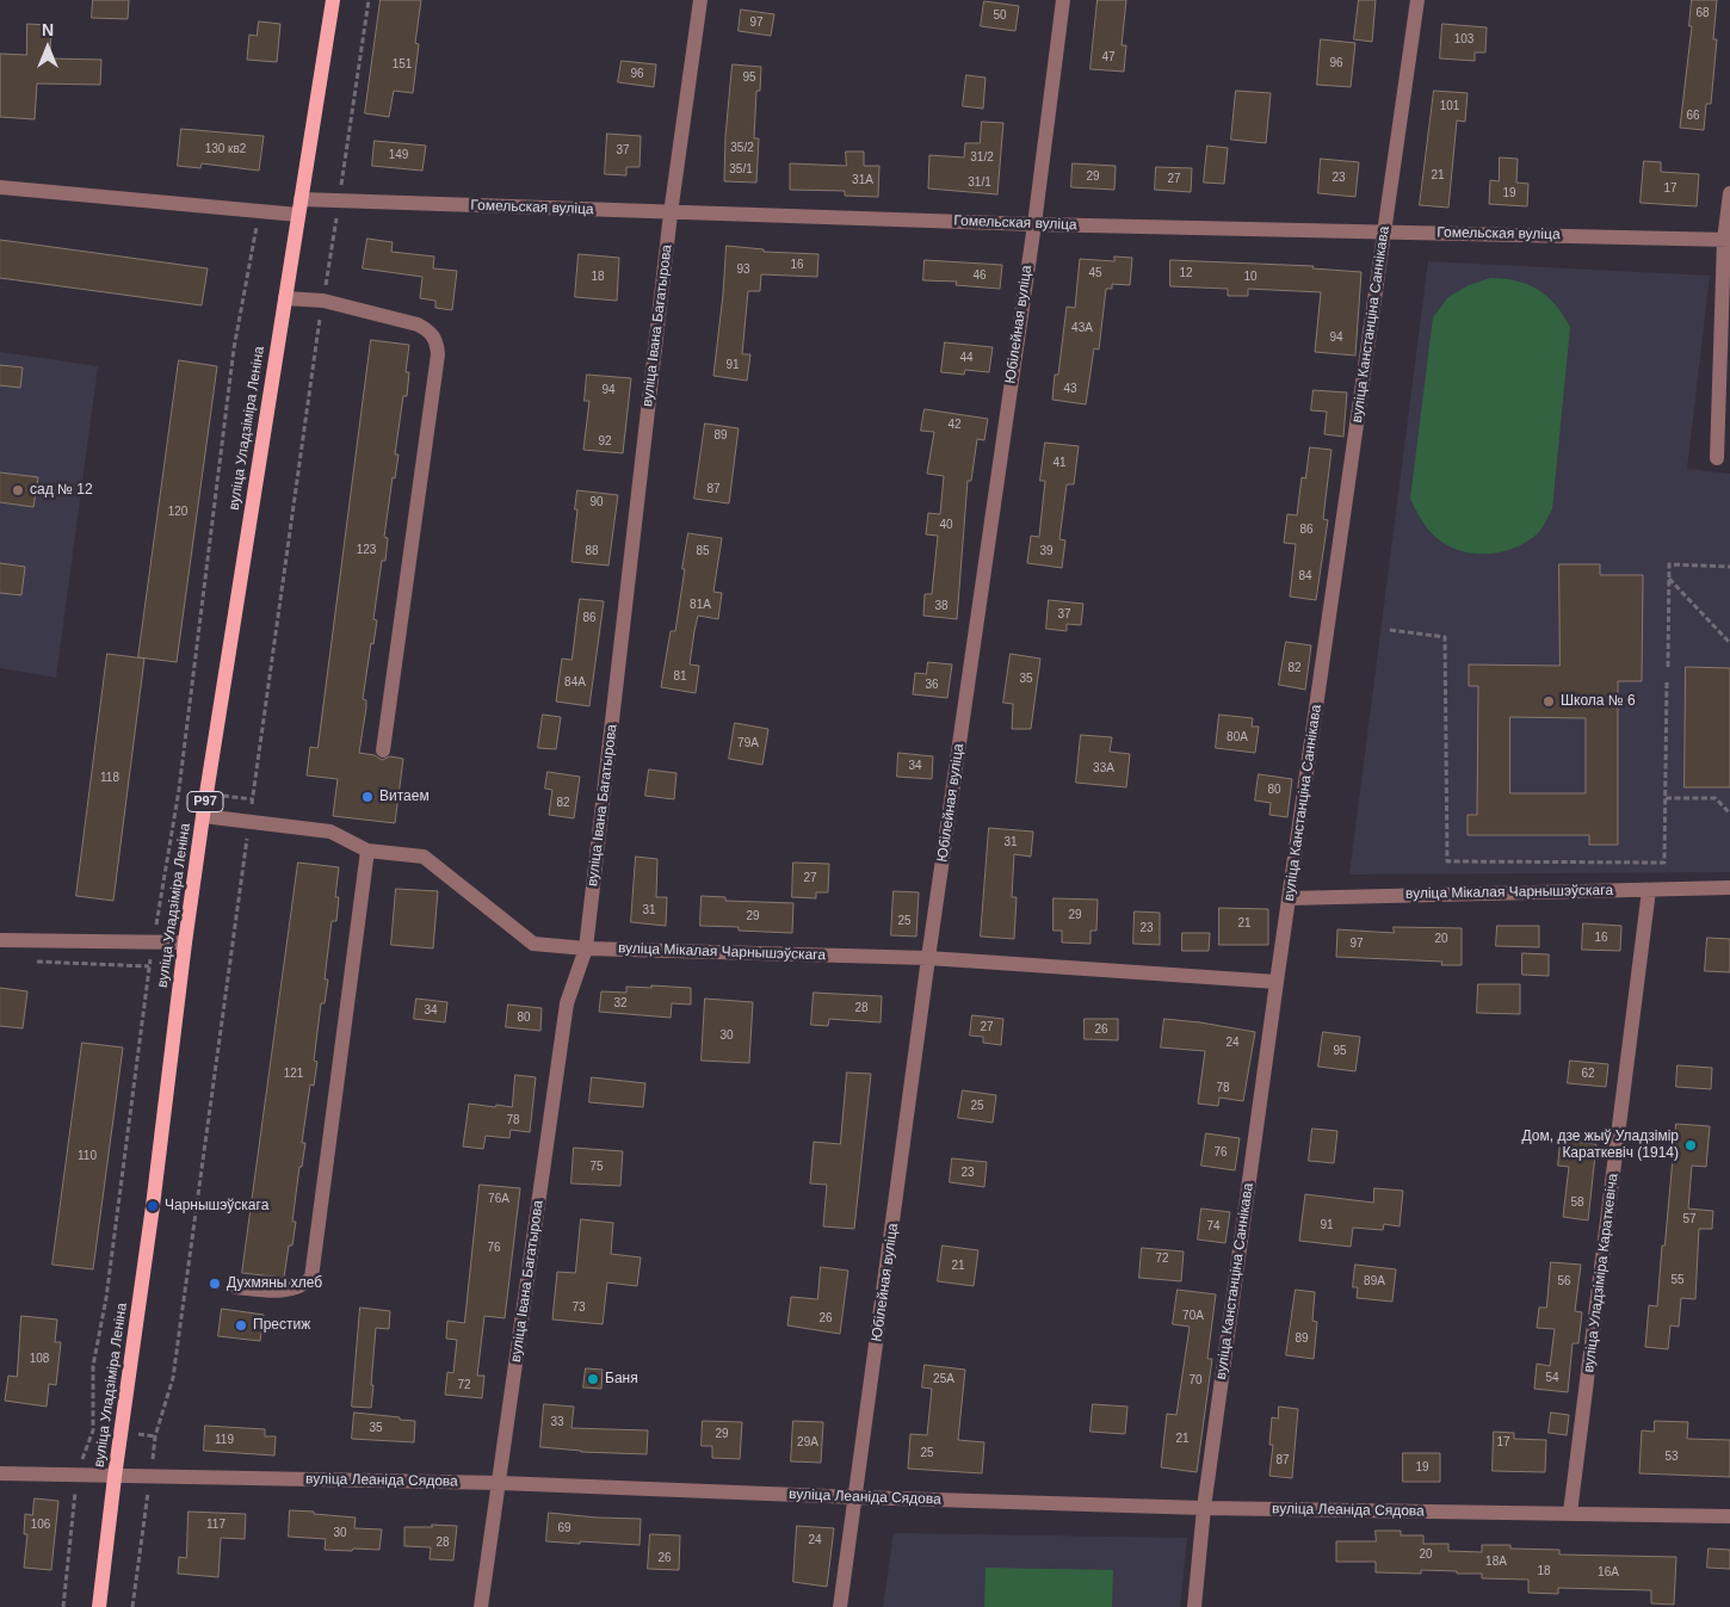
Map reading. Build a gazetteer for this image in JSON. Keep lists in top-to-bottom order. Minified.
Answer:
{"streets":{"main road":["вуліца Уладзіміра Леніна","Р97"],"street":["Гомельская вуліца","Юбілейная вуліца","вуліца Канстанціна Саннікава","вуліца Івана Багатырова","вуліца Мікалая Чарнышэўскага","вуліца Уладзіміра Караткевіча","вуліца Леаніда Сядова"]},"crossings":[["Гомельская вуліца","Юбілейная вуліца"],["Гомельская вуліца","вуліца Канстанціна Саннікава"],["Гомельская вуліца","вуліца Івана Багатырова"],["Гомельская вуліца","вуліца Уладзіміра Леніна"],["Юбілейная вуліца","вуліца Мікалая Чарнышэўскага"],["Юбілейная вуліца","вуліца Леаніда Сядова"],["вуліца Канстанціна Саннікава","вуліца Мікалая Чарнышэўскага"],["вуліца Канстанціна Саннікава","вуліца Леаніда Сядова"],["вуліца Івана Багатырова","вуліца Мікалая Чарнышэўскага"],["вуліца Івана Багатырова","вуліца Леаніда Сядова"],["вуліца Уладзіміра Леніна","вуліца Мікалая Чарнышэўскага"],["вуліца Уладзіміра Леніна","вуліца Леаніда Сядова"],["вуліца Мікалая Чарнышэўскага","вуліца Уладзіміра Караткевіча"],["вуліца Уладзіміра Караткевіча","вуліца Леаніда Сядова"]],"places":["сад № 12","Школа № 6","Витаем","Дом, дзе жыў Уладзімір Караткевіч (1914)","Чарнышэўскага","Духмяны хлеб","Престиж","Баня"],"house_numbers":["68","50","97","103","47","96","151","96","95","101","66","35/2","130 кв2","37","149","31/2","35/1","21","29","23","27","31А","31/1","17","19","16","93","45","12","46","18","10","43А","94","44","91","43","94","42","89","92","41","87","90","120","40","86","123","88","85","39","84","81А","38","37","86","82","81","35","84А","36","80А","79А","34","33А","118","80","82","31","27","31","29","29","25","21","23","16","20","97","32","28","34","80","27","26","30","24","95","121","62","78","25","78","76","110","75","23","76А","58","57","91","74","76","72","21","55","89А","56","73","70А","26","89","108","54","25А","70","72","33","35","29","21","119","29А","17","25","53","87","19","106","117","69","30","24","28","20","26","18А","18","16А"],"north":"top"}
